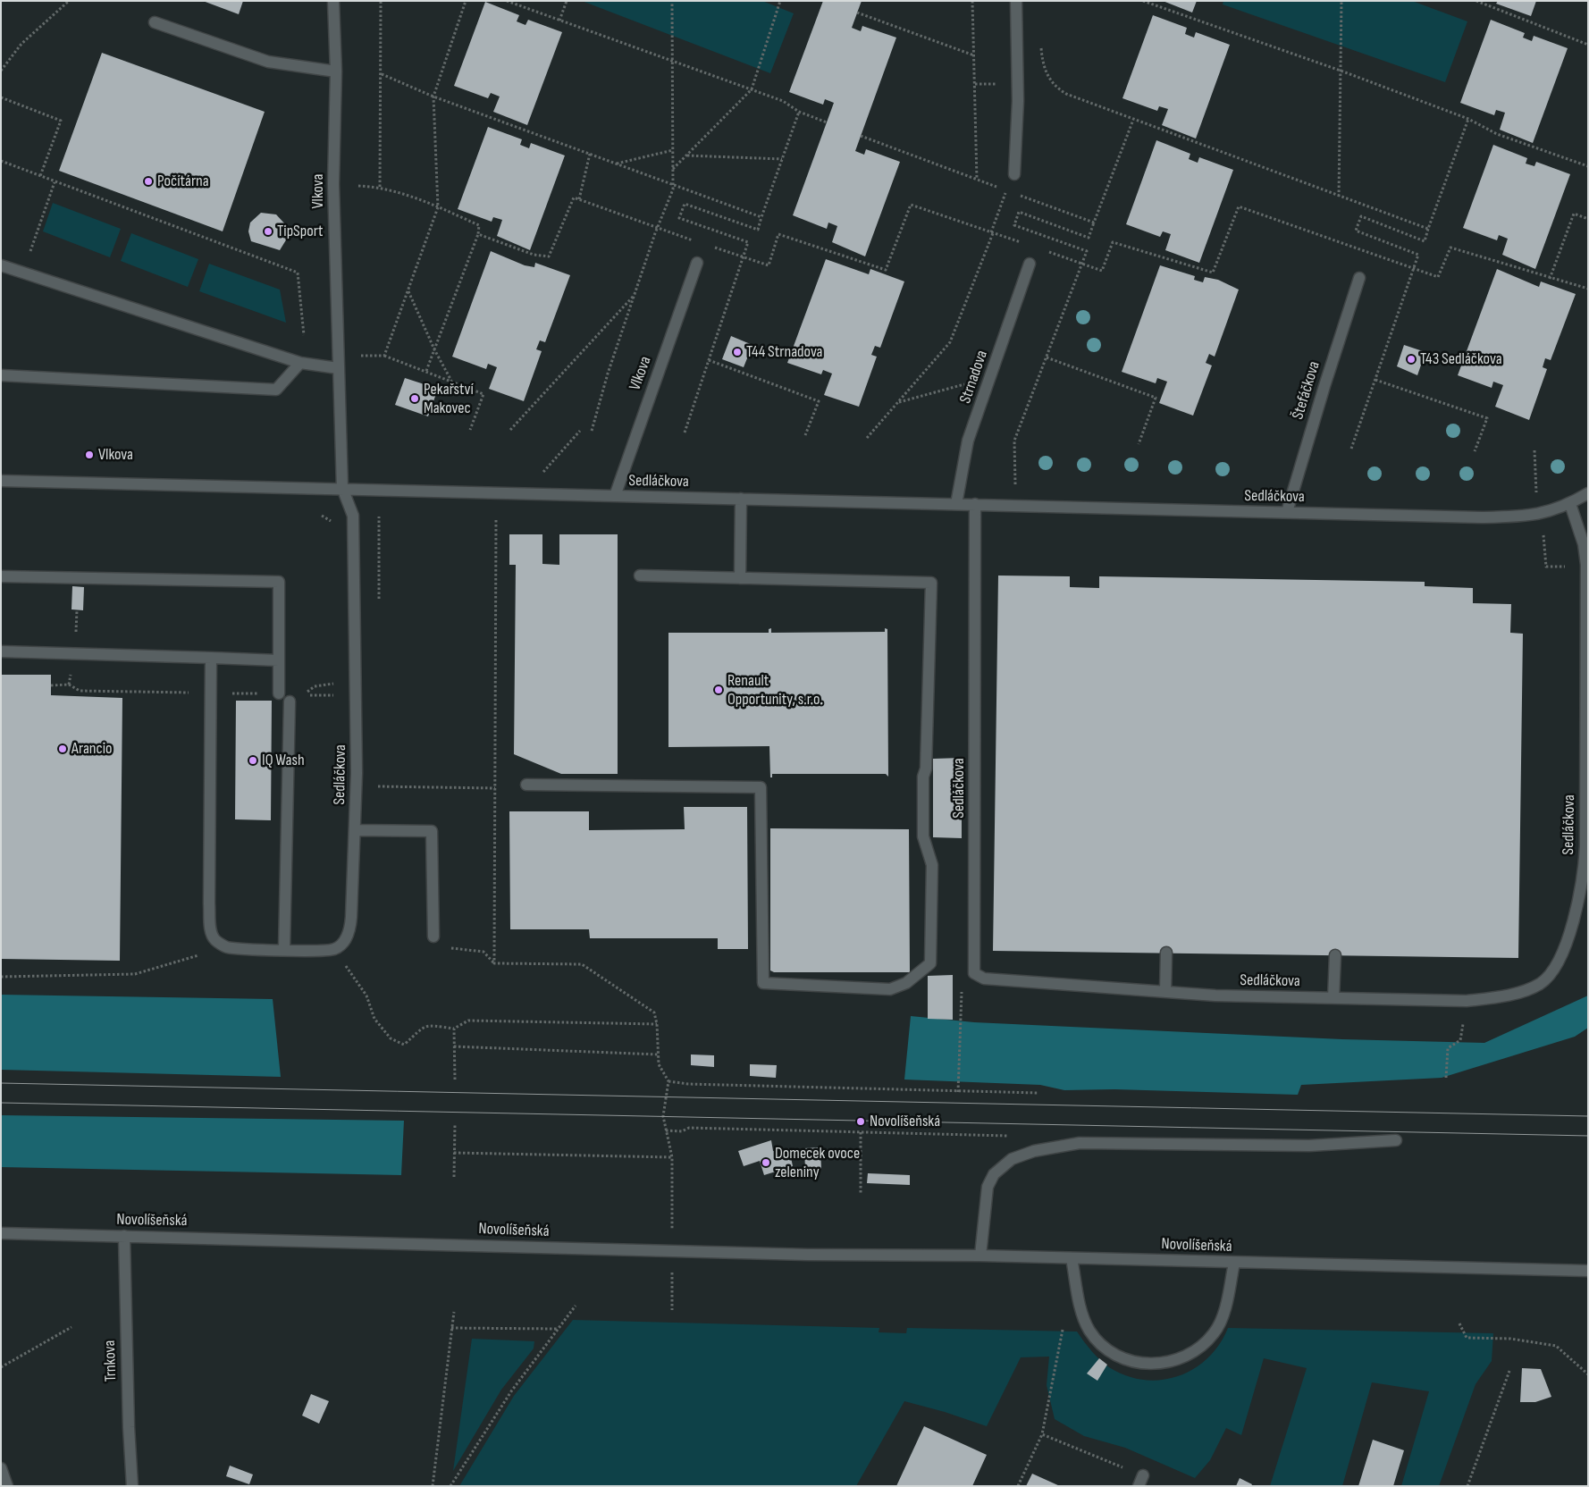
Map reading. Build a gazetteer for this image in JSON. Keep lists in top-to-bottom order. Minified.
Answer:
{"streets":{"street":["Vlkova","Strnadova","Štefáčkova","Sedláčkova","Novolíšeňská","Trnkova"]},"crossings":[["Vlkova","Sedláčkova"],["Strnadova","Sedláčkova"],["Štefáčkova","Sedláčkova"],["Novolíšeňská","Trnkova"]],"places":["Počítárna","TipSport","T44 Strnadova","T43 Sedláčkova","Pekařství Makovec","Vlkova","Renault Opportunity, s.r.o.","Arancio","IQ Wash","Novolíšeňská","Domecek ovoce zeleniny"]}
